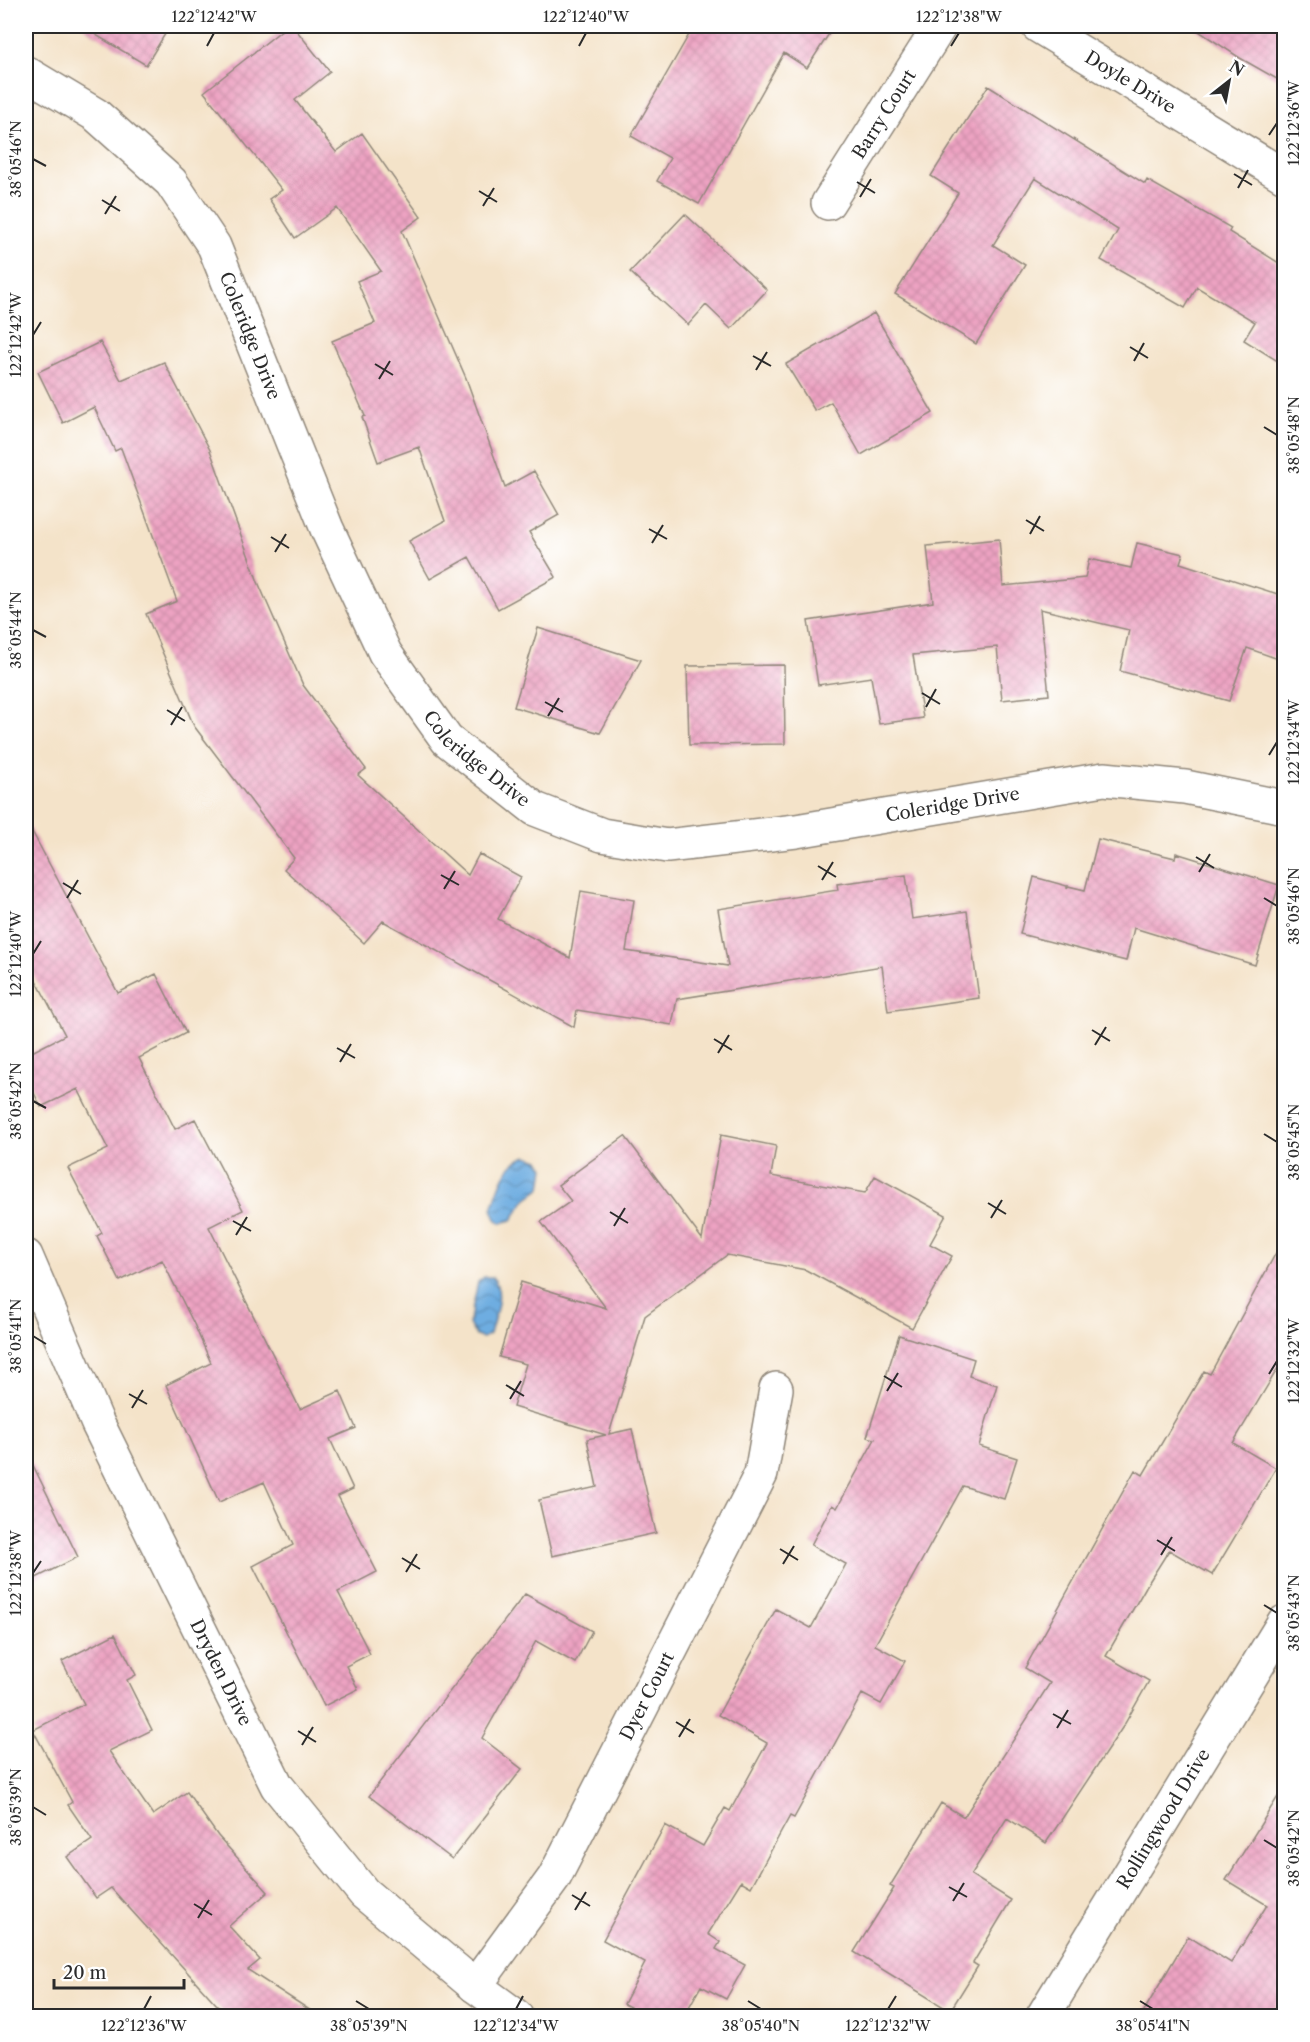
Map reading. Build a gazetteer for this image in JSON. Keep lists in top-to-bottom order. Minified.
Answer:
{"streets":{"street":["Doyle Drive","Barry Court","Coleridge Drive","Dryden Drive","Dyer Court","Rollingwood Drive"]},"crossings":[["Dryden Drive","Dyer Court"]],"scale_bar":"20 m","north":"top right","coordinates":["122°12'42\"W","122°12'40\"W","122°12'38\"W","122°12'36\"W","38°05'46\"N","38°05'48\"N","38°05'44\"N","122°12'34\"W","38°05'42\"N","38°05'45\"N","38°05'41\"N","122°12'32\"W","38°05'43\"N","38°05'39\"N","38°05'40\"N"]}
